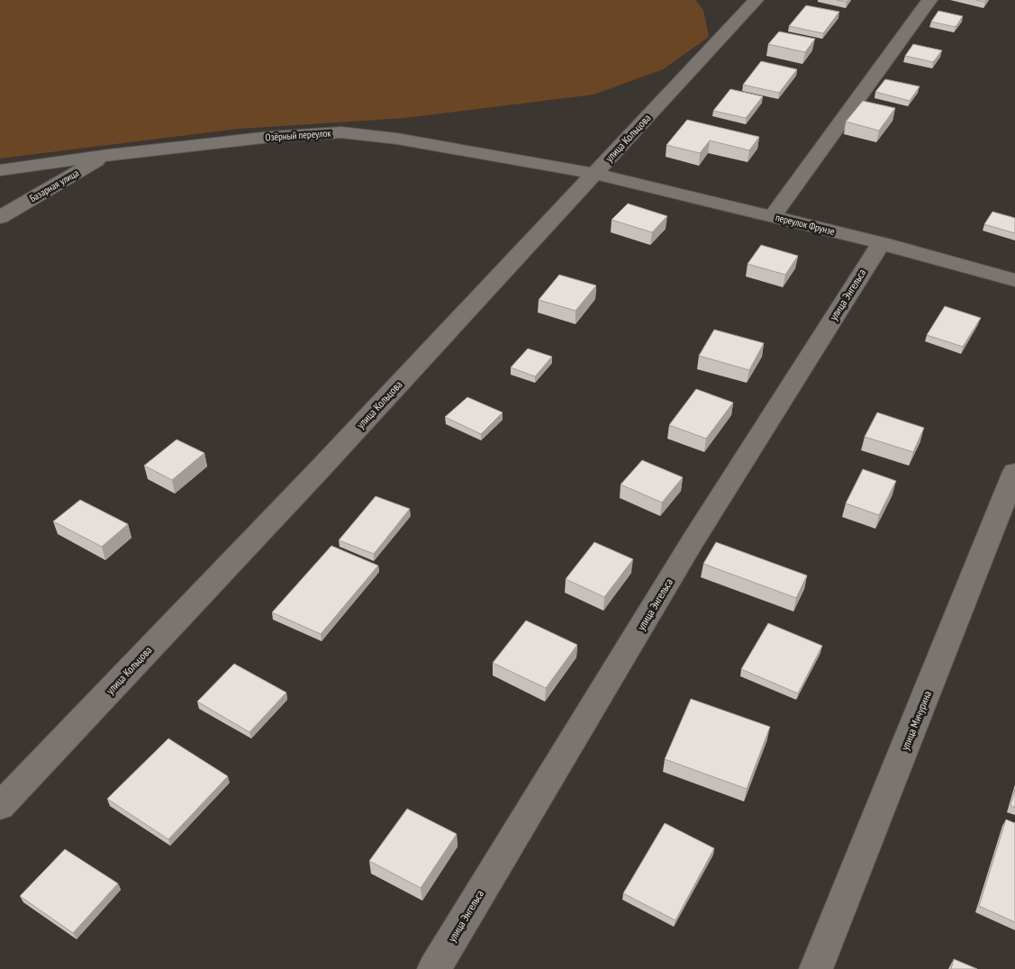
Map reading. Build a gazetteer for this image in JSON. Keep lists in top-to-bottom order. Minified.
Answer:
{"streets":{"street":["Озёрный переулок","улица Кольцова","Базарная улица","переулок Фрунзе","улица Энгельса","улица Мичурина"]},"crossings":[["Озёрный переулок","улица Кольцова"],["Озёрный переулок","Базарная улица"],["Озёрный переулок","переулок Фрунзе"],["улица Кольцова","переулок Фрунзе"],["переулок Фрунзе","улица Энгельса"]]}
